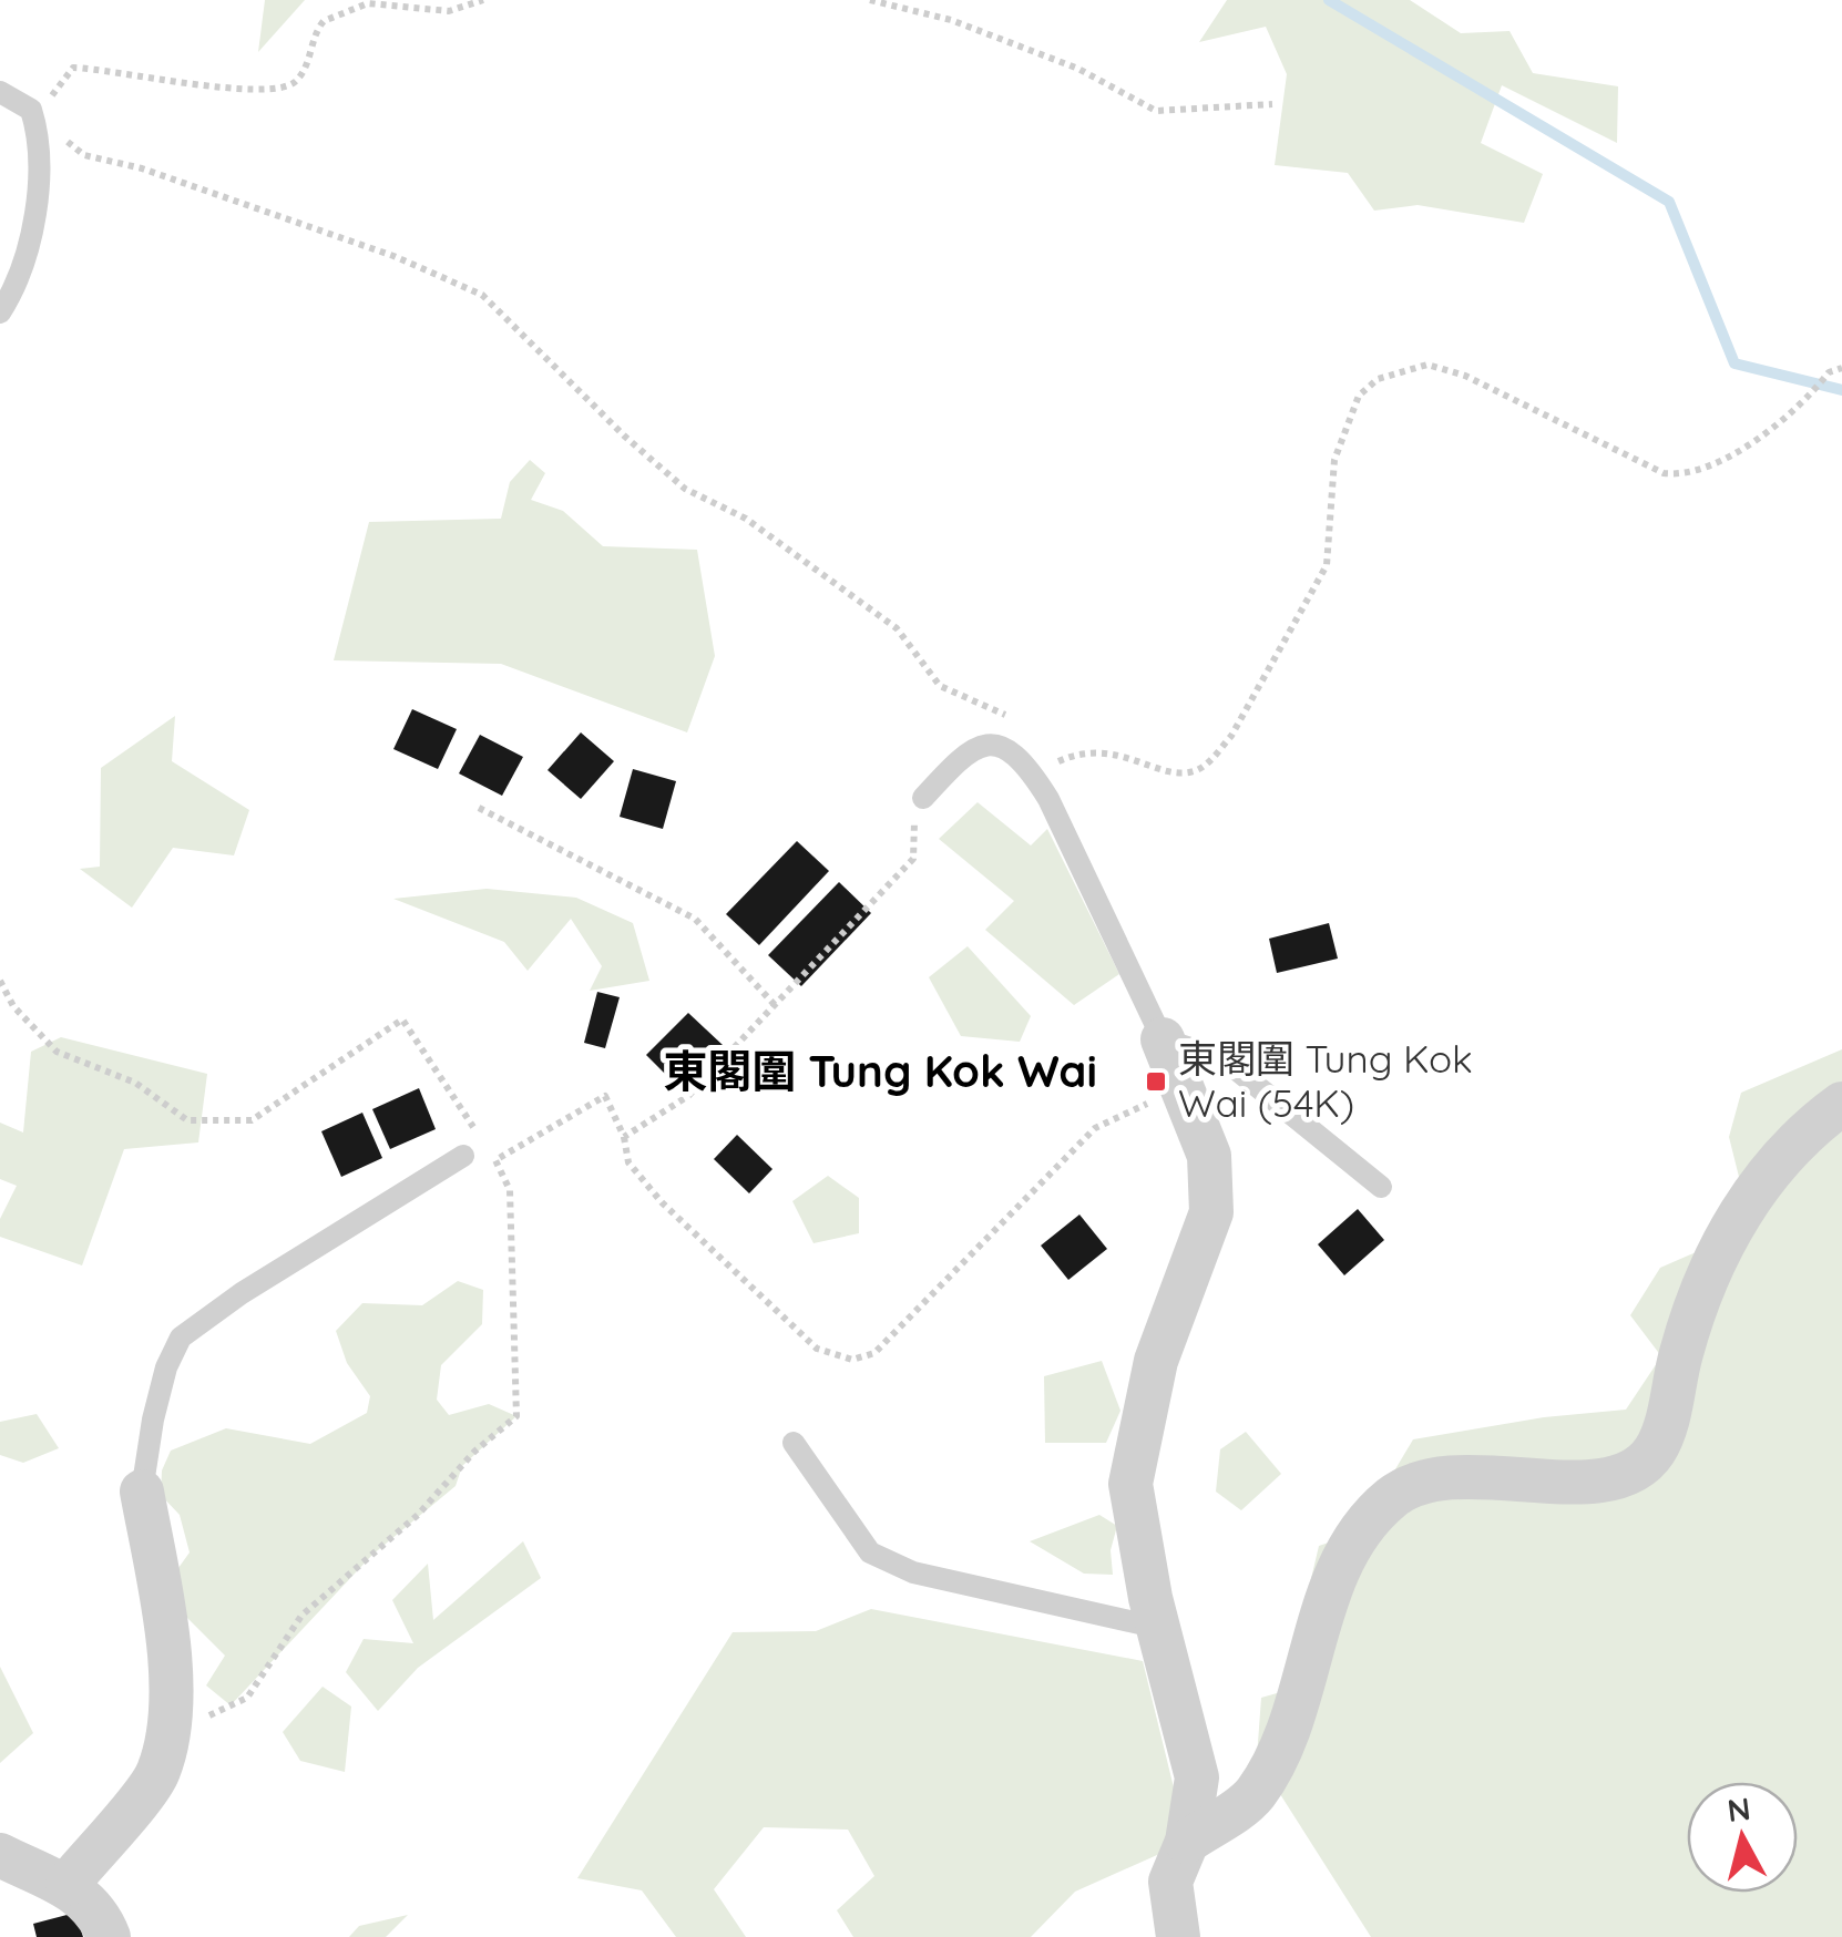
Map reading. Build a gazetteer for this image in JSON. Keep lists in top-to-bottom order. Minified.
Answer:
{"districts":["東閣圍 Tung Kok Wai"],"places":{"transit":["東閣圍 Tung Kok Wai (54K)"]},"north":"top"}
